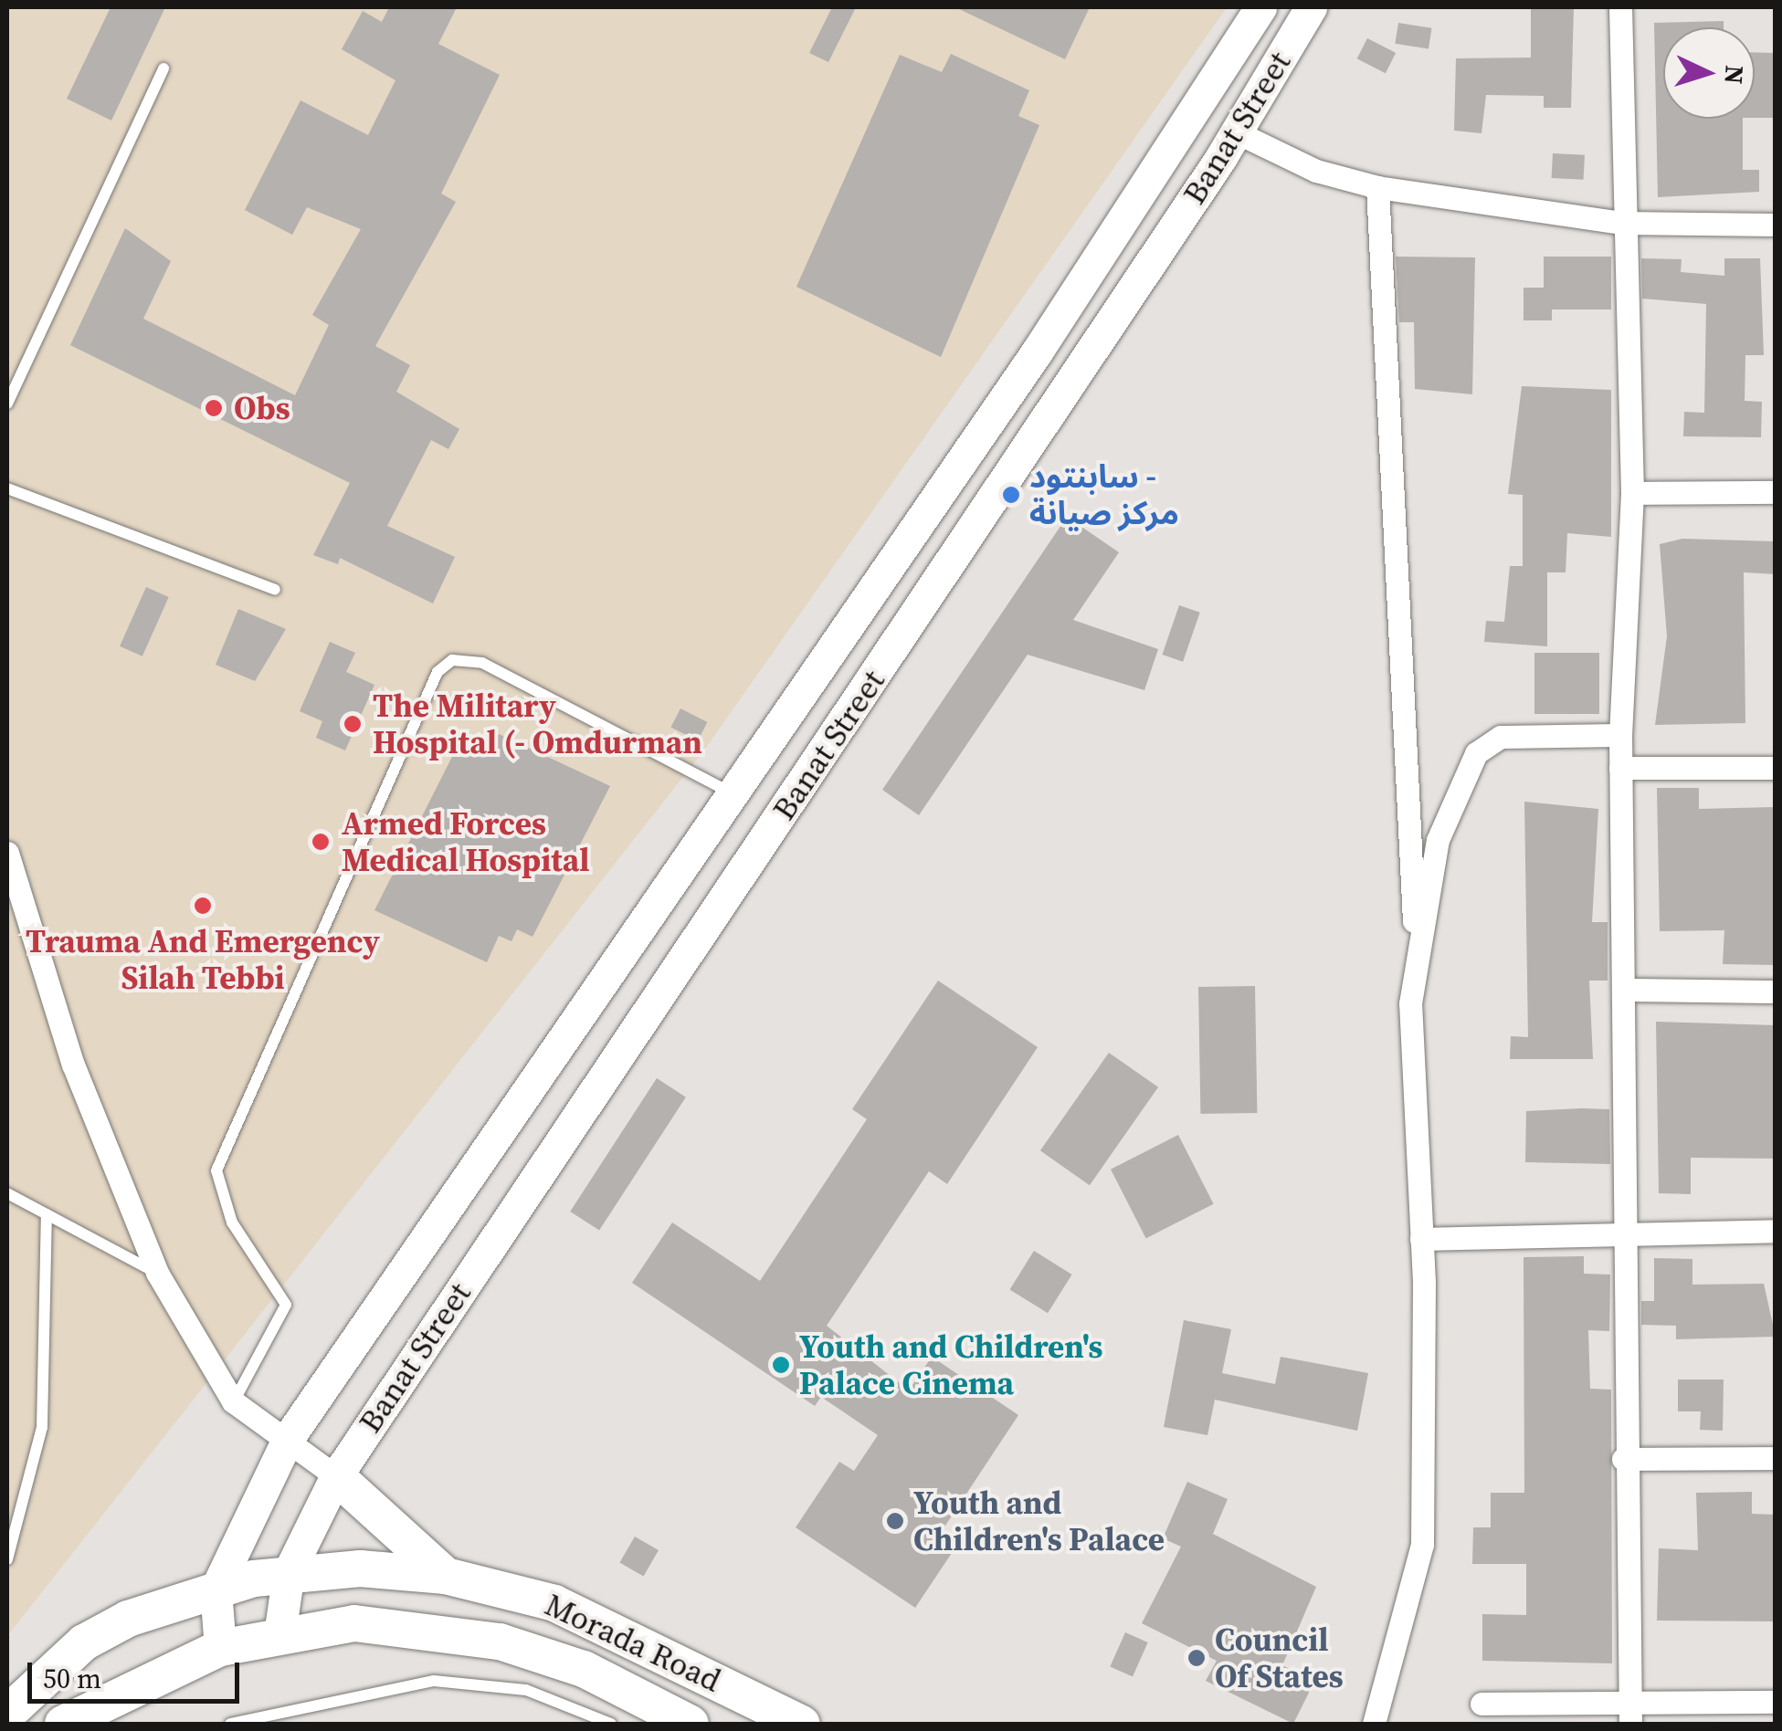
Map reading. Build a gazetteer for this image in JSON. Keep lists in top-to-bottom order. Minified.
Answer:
{"streets":{"main road":["Banat Street","Morada Road"]},"crossings":[["Banat Street","Morada Road"]],"places":["Obs","سابنتود - مركز صيانة","The Military Hospital (- Omdurman","Armed Forces Medical Hospital","Trauma And Emergency Silah Tebbi","Youth and Children's Palace Cinema","Youth and Children's Palace","Council Of States"],"scale_bar":"50 m","north":"right"}
